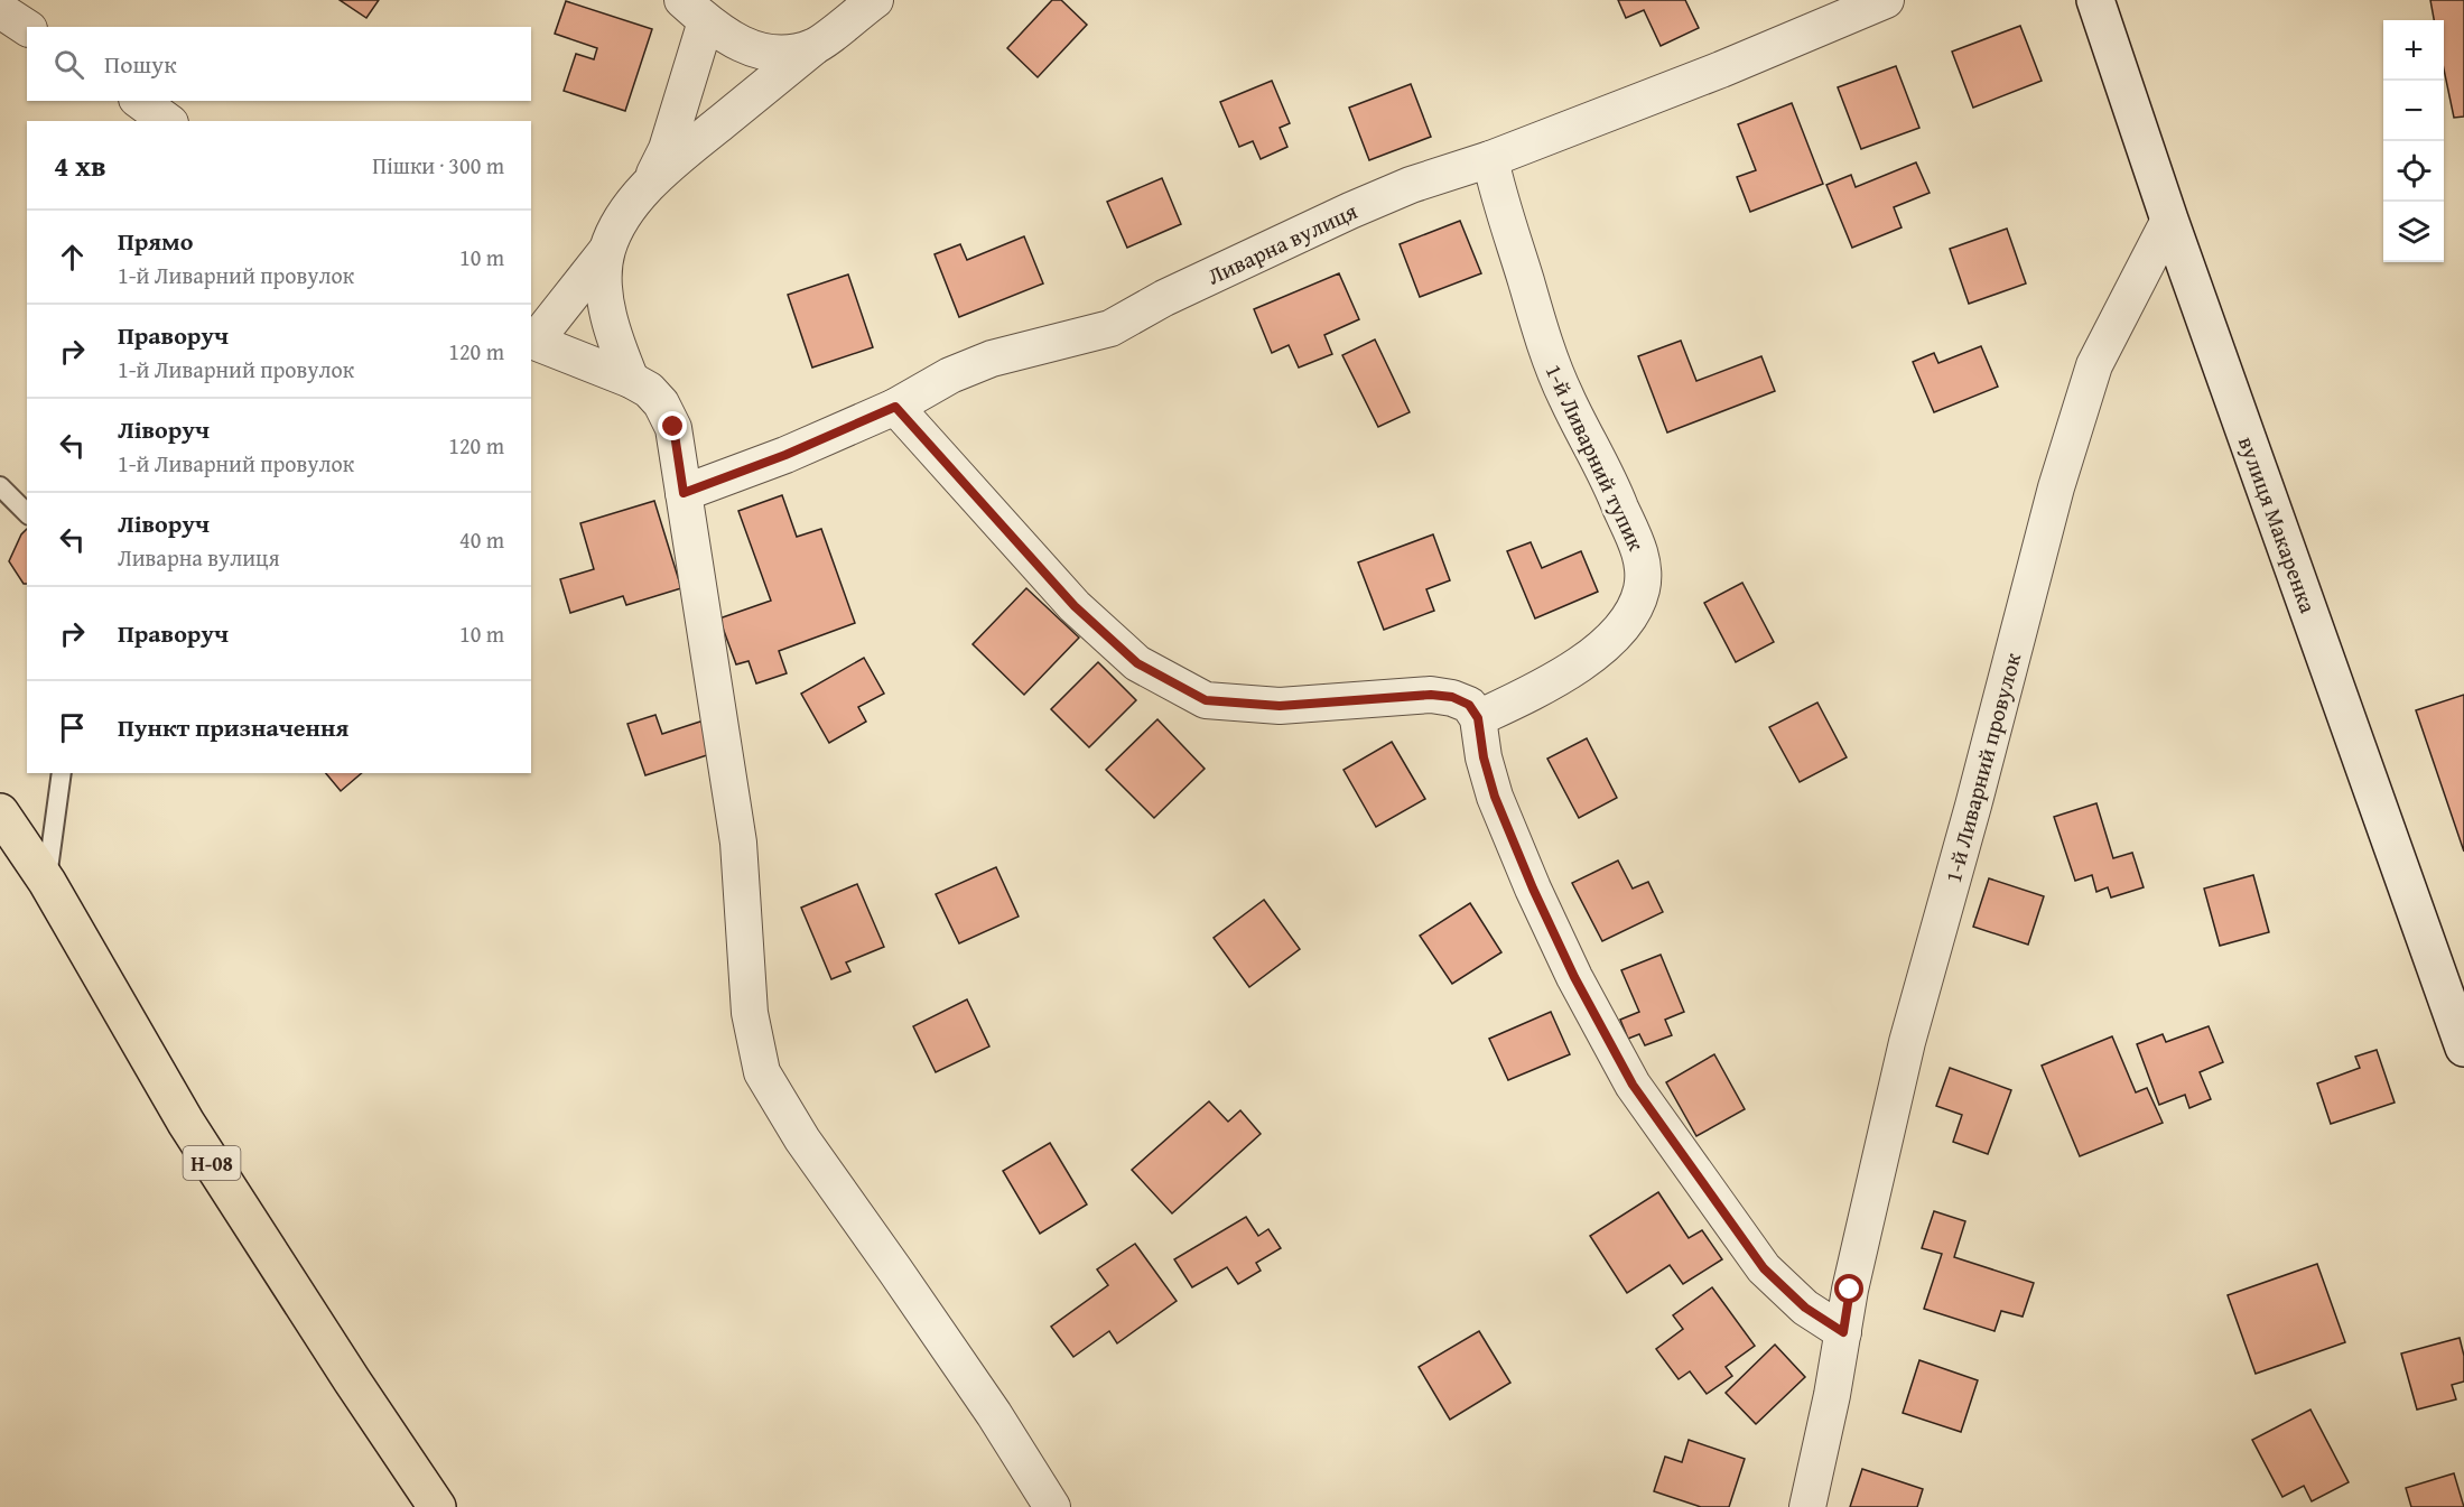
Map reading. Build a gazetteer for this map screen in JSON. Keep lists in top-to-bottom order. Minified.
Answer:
{"streets":{"main road":["вулиця Макаренка","Н-08"],"street":["Ливарна вулиця","1-й Ливарний тупик","1-й Ливарний провулок"]},"crossings":[["Ливарна вулиця","1-й Ливарний тупик"],["вулиця Макаренка","1-й Ливарний провулок"]],"page":{"map_buttons":["+","−"],"search":"Пошук","heading":["4 хв","Пішки · 300 m"],"list":[["Прямо","1-й Ливарний провулок","10 m"],["Праворуч","1-й Ливарний провулок","120 m"],["Ліворуч","1-й Ливарний провулок","120 m"],["Ліворуч","Ливарна вулиця","40 m"],["Праворуч","10 m"],"Пункт призначення"]}}
